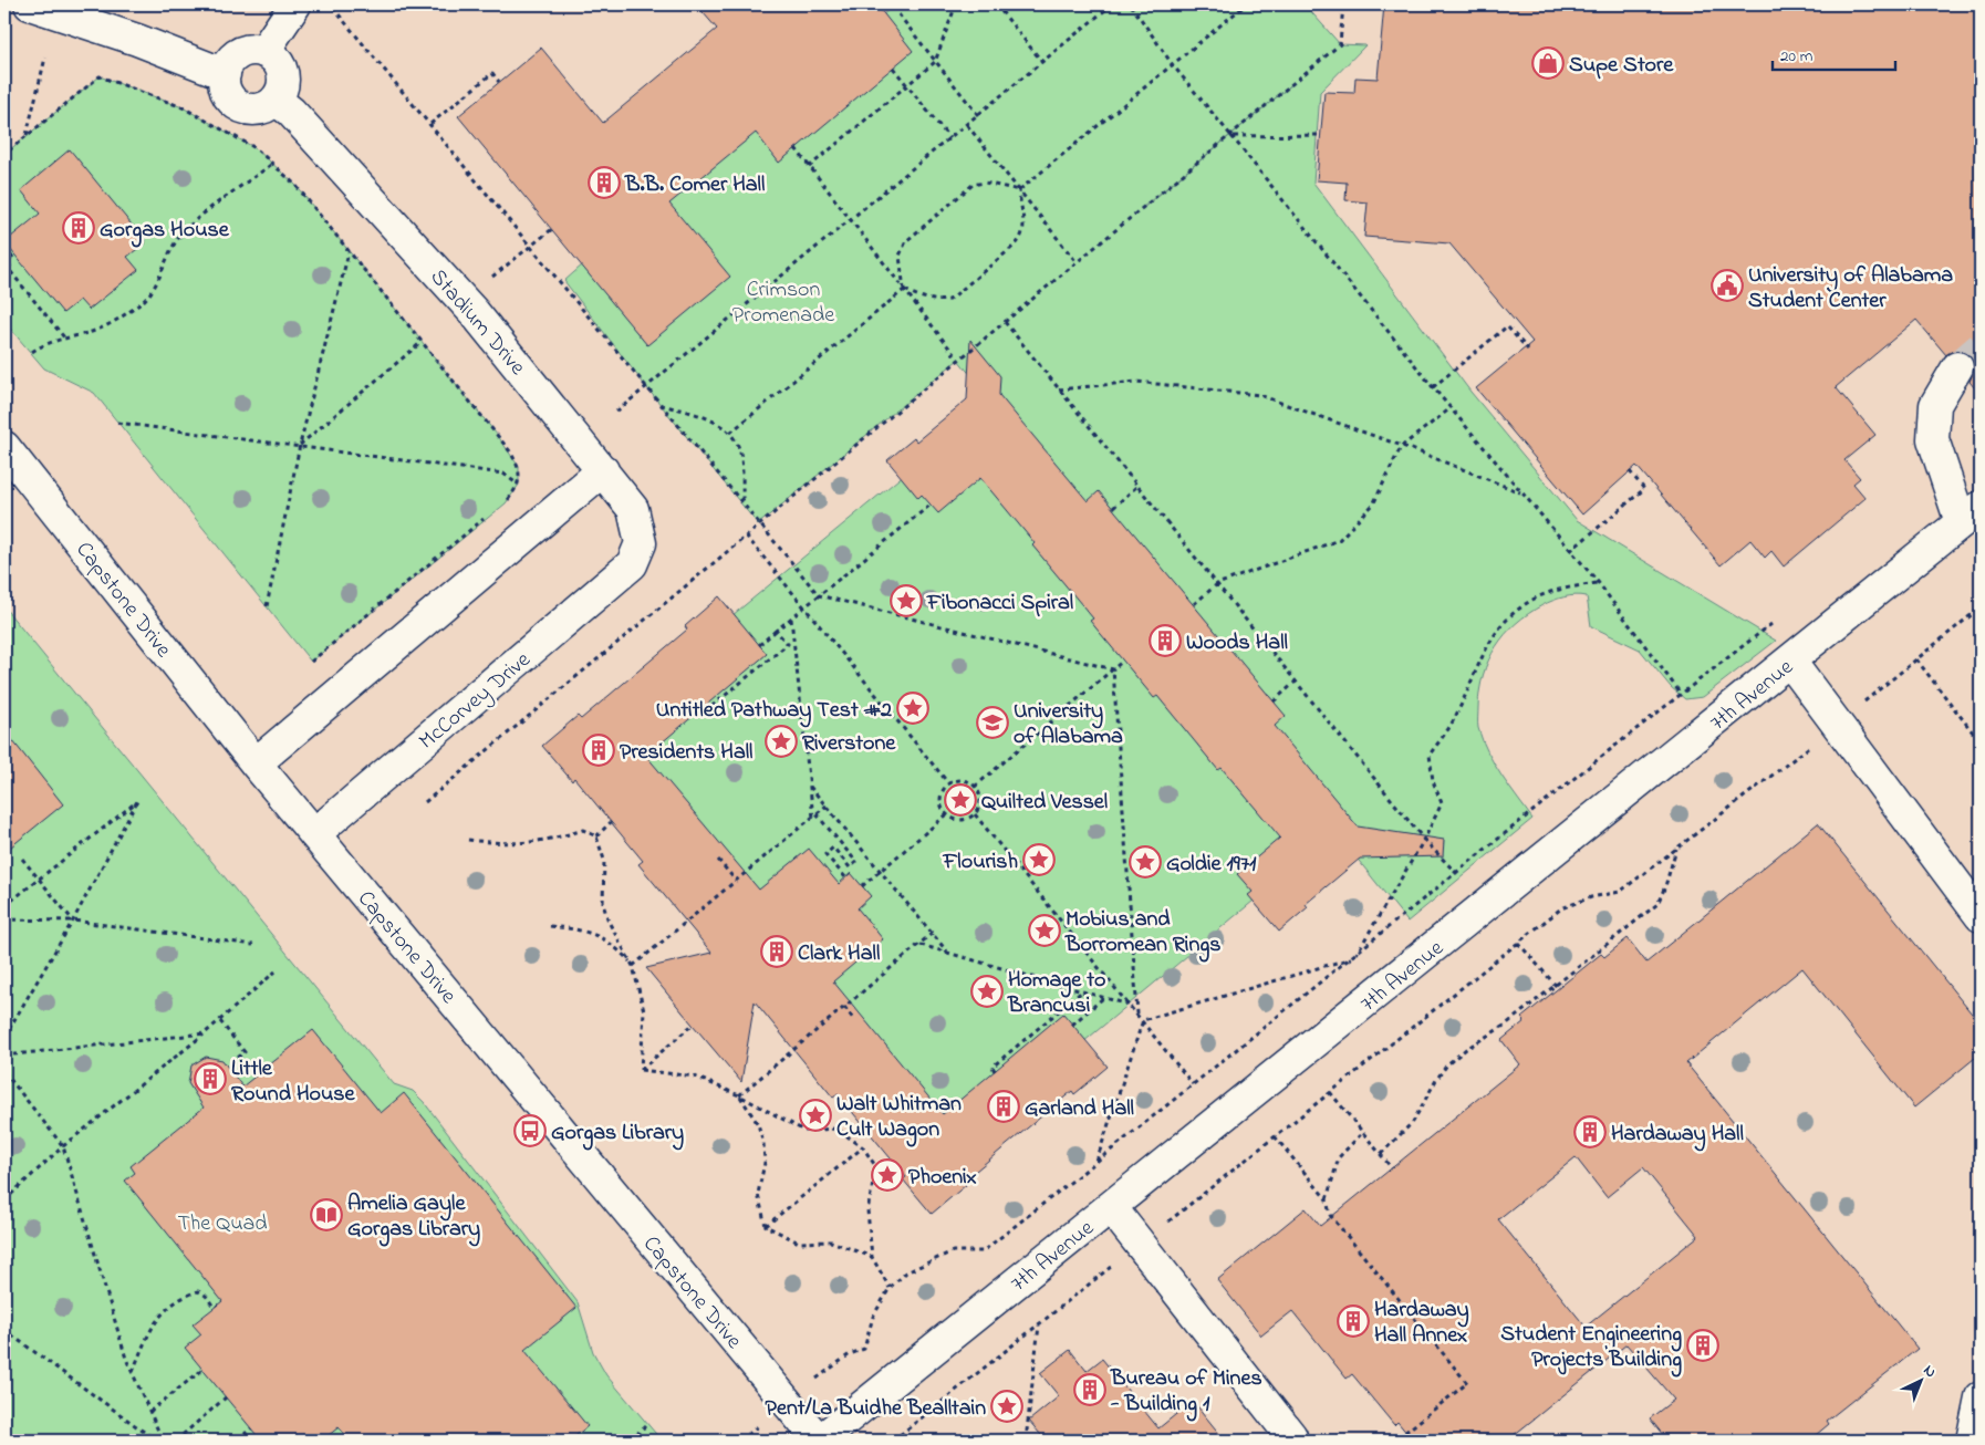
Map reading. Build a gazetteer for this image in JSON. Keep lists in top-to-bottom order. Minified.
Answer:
{"streets":{"street":["Stadium Drive","Capstone Drive","7th Avenue","McCorvey Drive"]},"crossings":[["Stadium Drive","McCorvey Drive"],["Capstone Drive","7th Avenue"],["Capstone Drive","McCorvey Drive"]],"parks":["Crimson Promenade","The Quad"],"places":{"shop":["Supe Store"],"building":["B.B. Comer Hall","Gorgas House","Woods Hall","Presidents Hall","Clark Hall","Little Round House","Garland Hall","Hardaway Hall","Hardaway Hall Annex","Student Engineering Projects Building","Bureau of Mines - Building 1"],"public building":["University of Alabama Student Center"],"place":["Fibonacci Spiral","Untitled Pathway Test #2","Riverstone","Quilted Vessel","Flourish","Goldie 1971","Mobius and Borromean Rings","Homage to Brancusi","Walt Whitman Cult Wagon","Phoenix","Pent/La Buidhe Bealltain"],"school or university":["University of Alabama"],"bus stop":["Gorgas Library"],"library":["Amelia Gayle Gorgas Library"]},"scale_bar":"20 m","north":"top right"}
